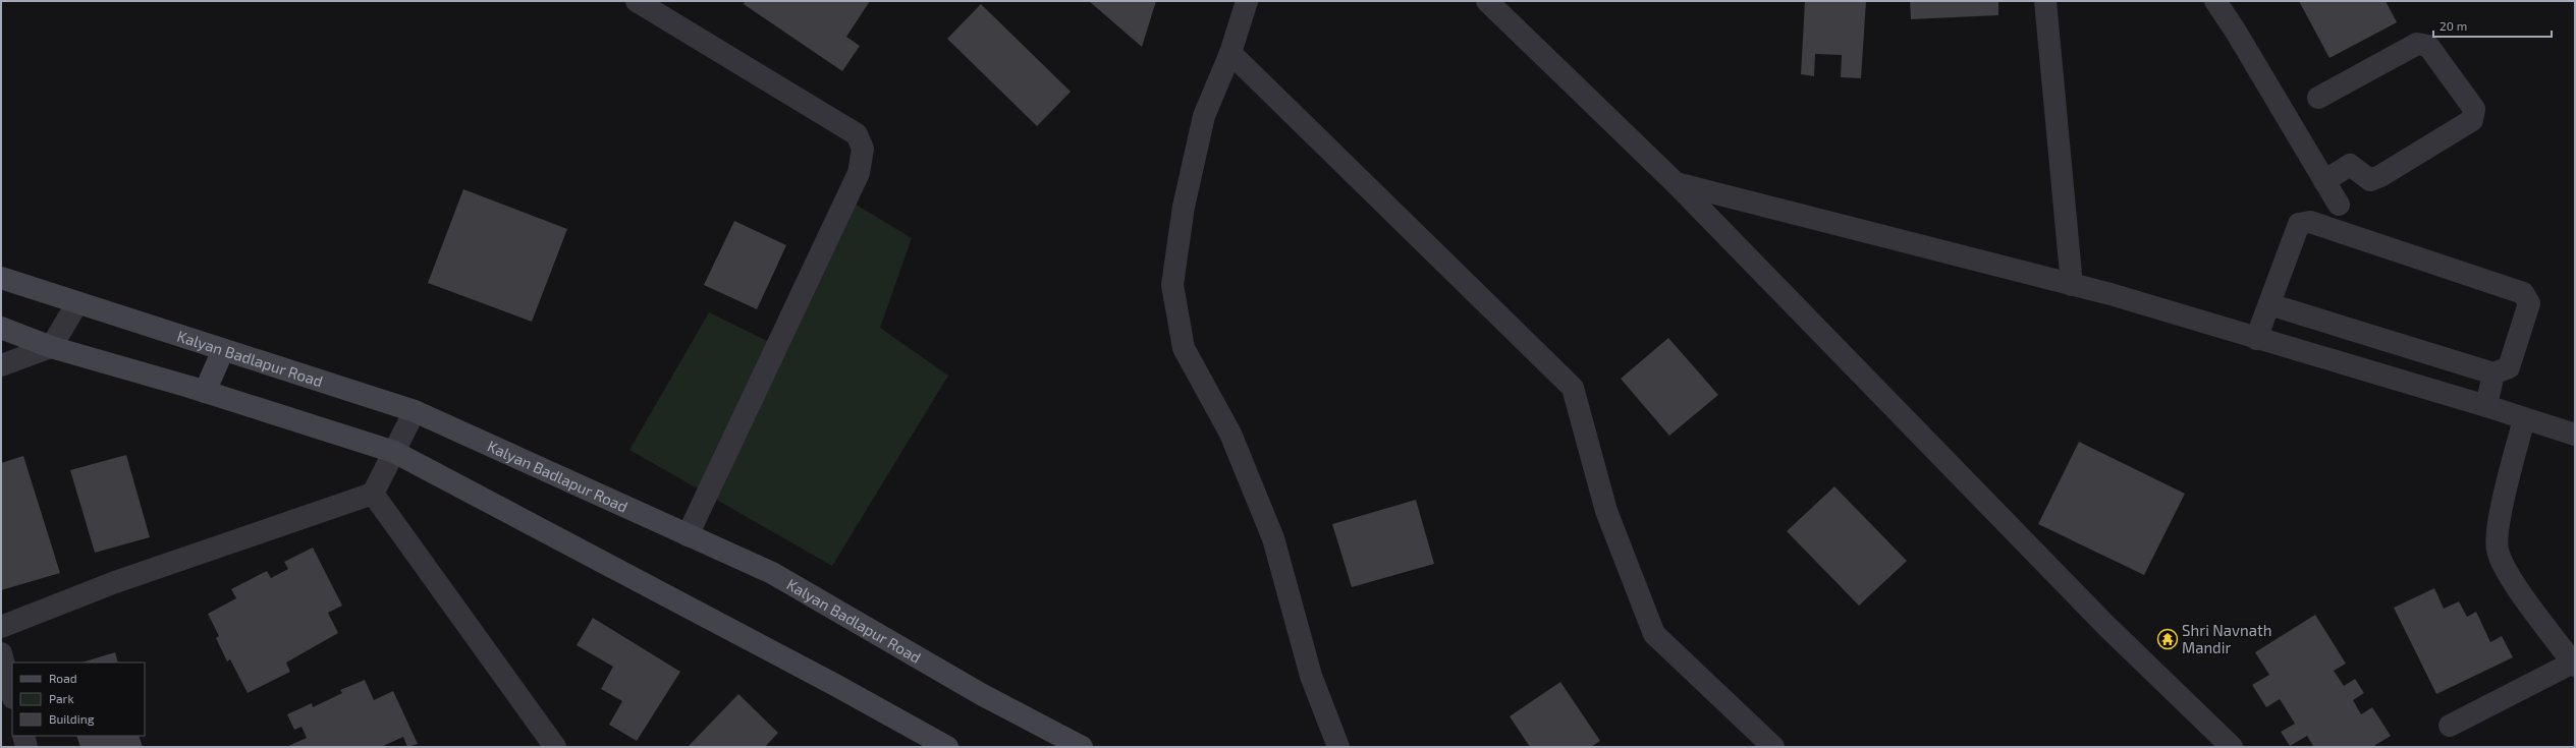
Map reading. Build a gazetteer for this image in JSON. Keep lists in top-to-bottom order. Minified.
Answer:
{"streets":{"main road":["Kalyan Badlapur Road"]},"places":{"temple":["Shri Navnath Mandir"]},"legend":["Road","Park","Building"],"scale_bar":"20 m"}
